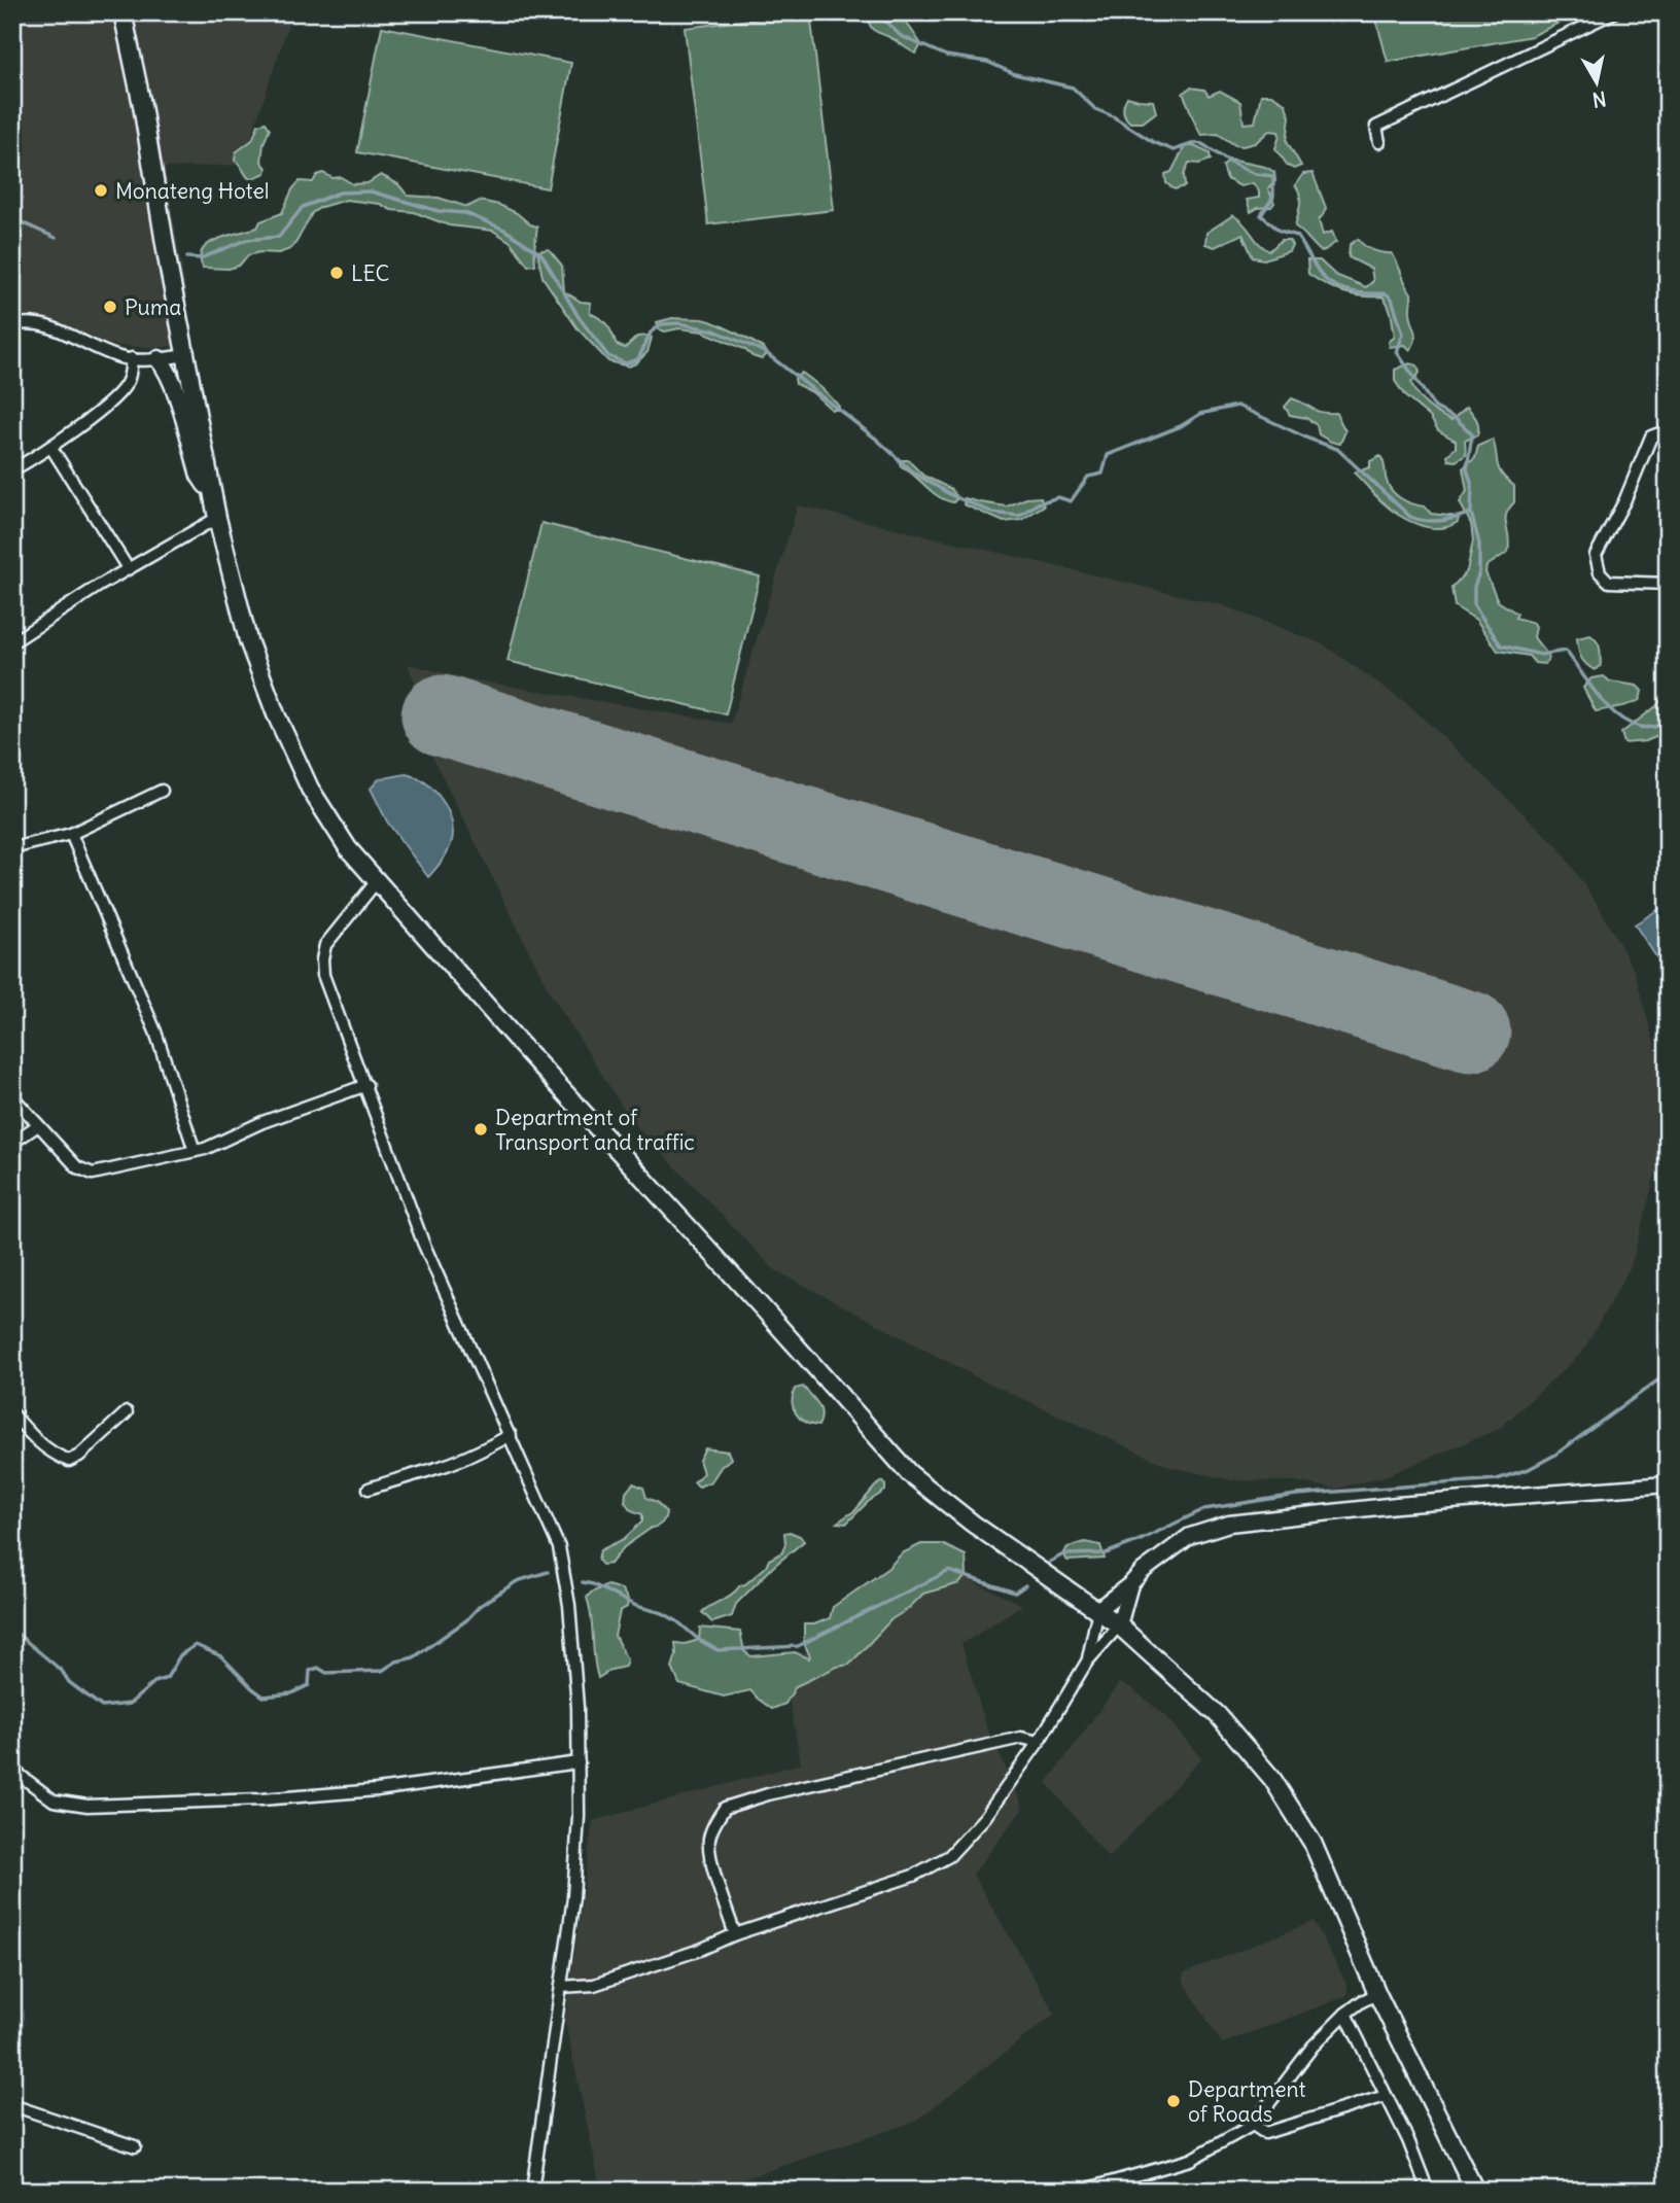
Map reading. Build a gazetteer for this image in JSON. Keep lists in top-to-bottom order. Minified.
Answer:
{"places":["Monateng Hotel","LEC","Puma","Department of Transport and traffic","Department of Roads"],"north":"bottom"}
